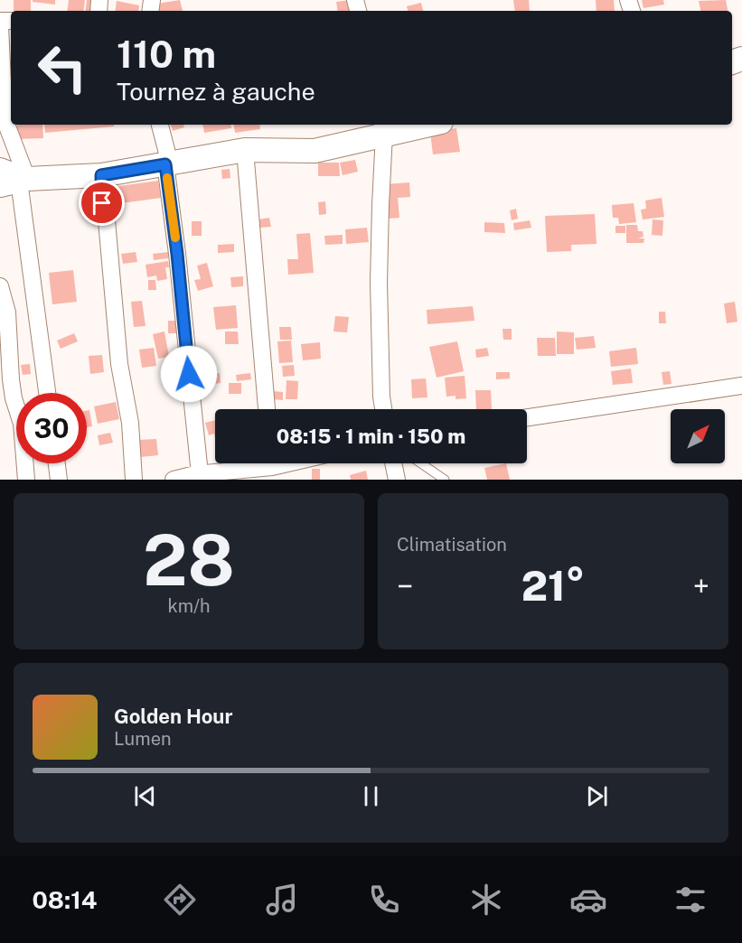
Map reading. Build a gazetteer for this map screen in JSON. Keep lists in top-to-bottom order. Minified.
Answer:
{"north":"top right","page":{"turn":["110 m","Tournez à gauche"],"limit":"30","trip":"08:15 · 1 min · 150 m","tile":[["28","km/h"],"Climatisation"],"heat":["−","21°","+"],"song":["Golden Hour","Lumen"],"tabs":"08:14"}}
